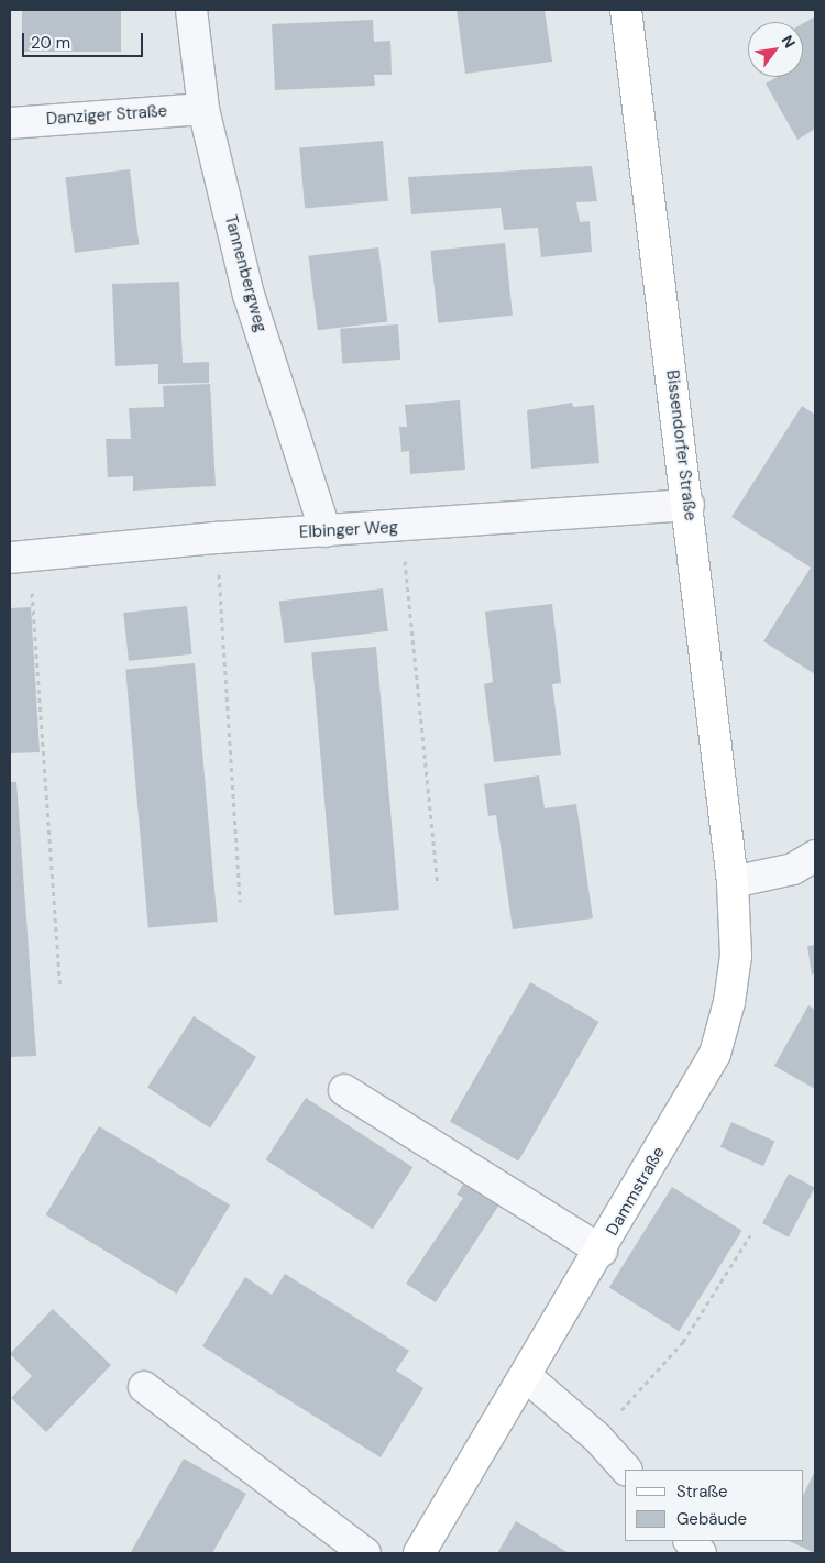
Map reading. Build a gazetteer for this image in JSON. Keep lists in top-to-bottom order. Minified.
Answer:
{"streets":{"main road":["Bissendorfer Straße","Dammstraße"],"street":["Danziger Straße","Tannenbergweg","Elbinger Weg"]},"crossings":[["Danziger Straße","Tannenbergweg"],["Tannenbergweg","Elbinger Weg"],["Bissendorfer Straße","Elbinger Weg"],["Bissendorfer Straße","Dammstraße"]],"legend":["Straße","Gebäude"],"scale_bar":"20 m","north":"top right"}
